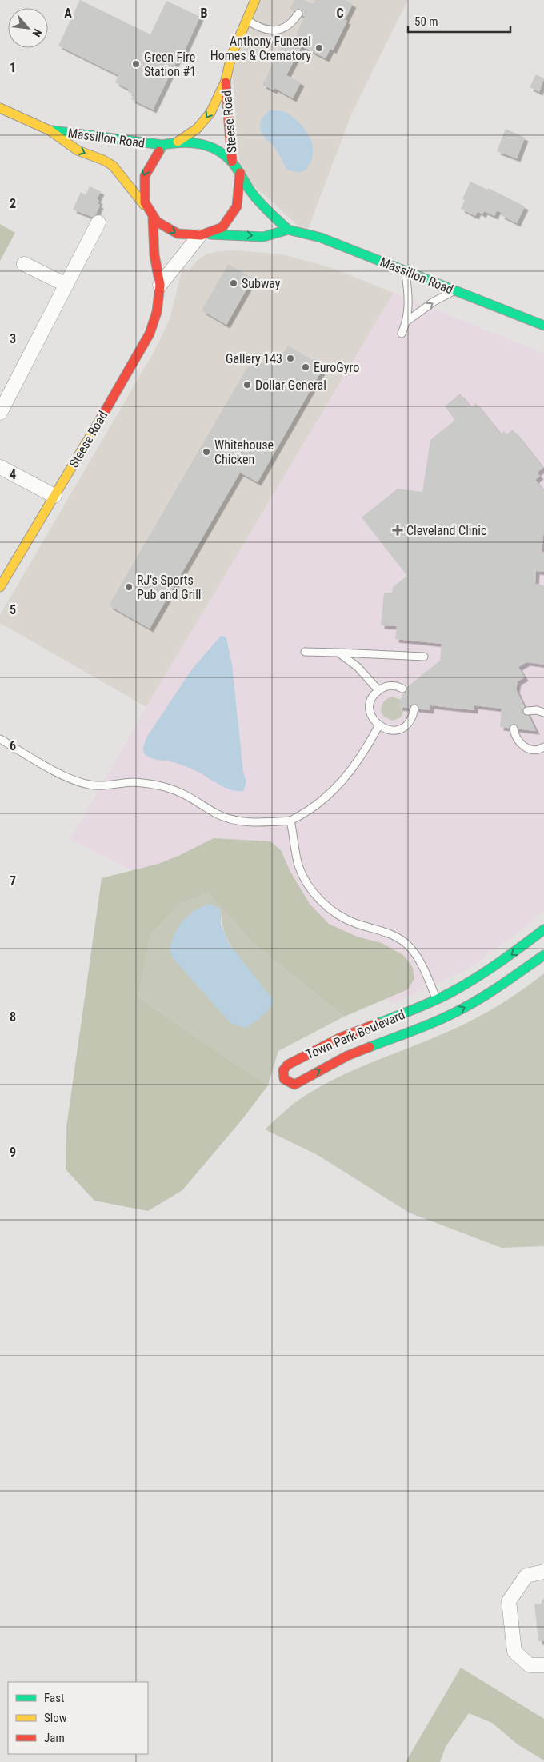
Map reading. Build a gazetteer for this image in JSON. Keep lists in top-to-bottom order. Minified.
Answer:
{"streets":{"street":["Steese Road","Massillon Road","Town Park Boulevard"]},"crossings":[["Steese Road","Massillon Road"]],"places":{"other":["Anthony Funeral Homes & Crematory","Green Fire Station #1","Subway","Gallery 143","EuroGyro","Dollar General","Whitehouse Chicken","RJ's Sports Pub and Grill"],"health":["Cleveland Clinic"]},"legend":["Fast","Slow","Jam"],"scale_bar":"50 m","north":"bottom right","grid":{"columns":["A","B","C"],"rows":["1","2","3","4","5","6","7","8","9"]}}
